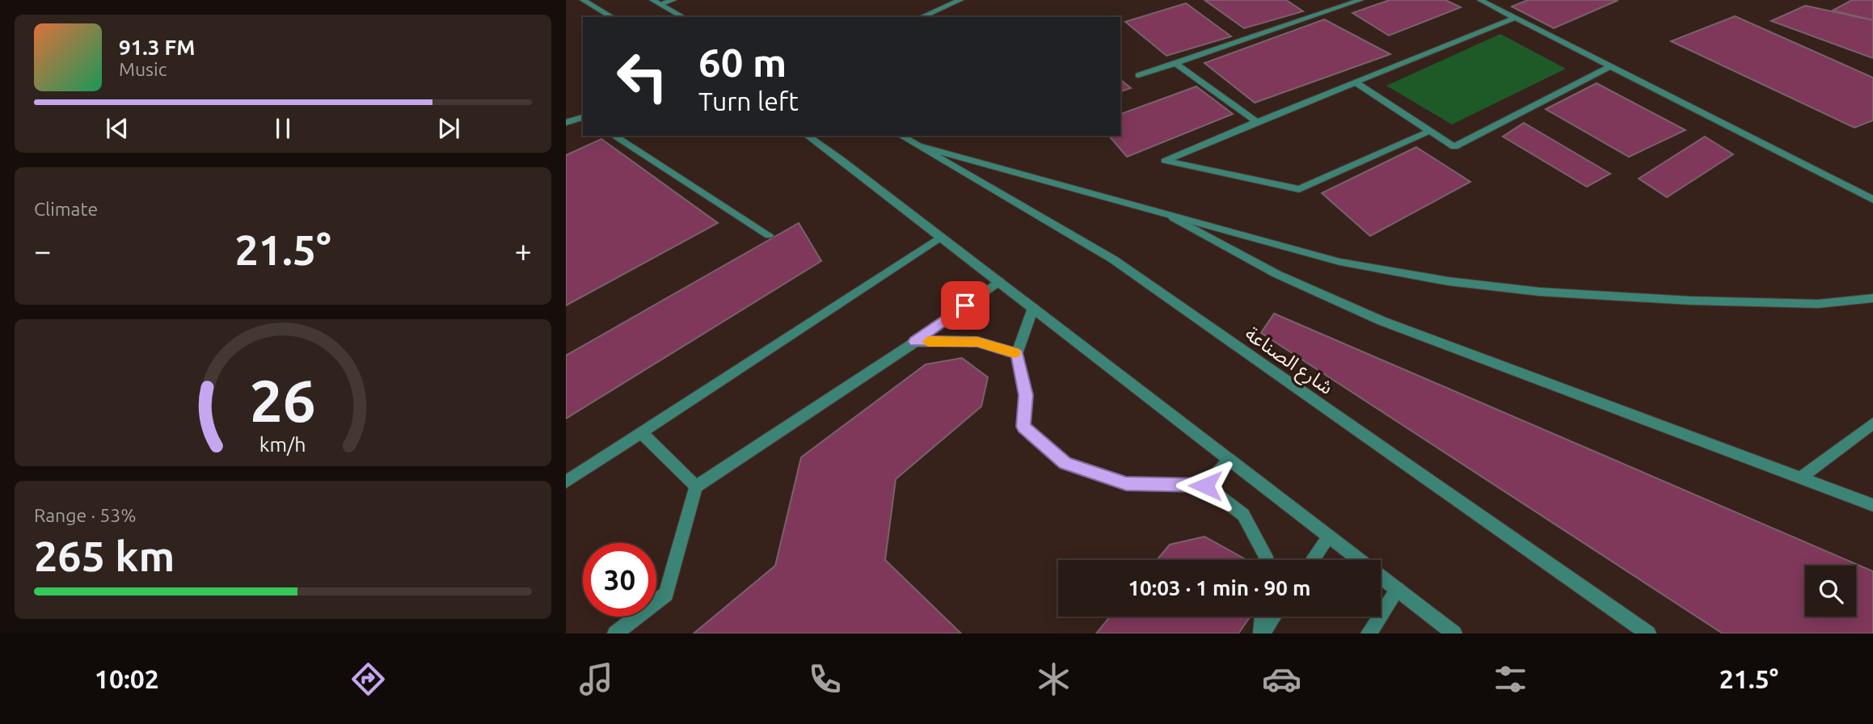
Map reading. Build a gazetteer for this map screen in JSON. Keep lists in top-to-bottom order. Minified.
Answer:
{"streets":{"street":["شارع الصناعة"]},"page":{"turn":["60 m","Turn left"],"song":["91.3 FM","Music"],"tile":["Climate",["Range · 53%","265 km"]],"heat":["−","21.5°","+"],"limit":"30","trip":"10:03 · 1 min · 90 m","tabs":["10:02","21.5°"],"gauge":["26","km/h"]}}
